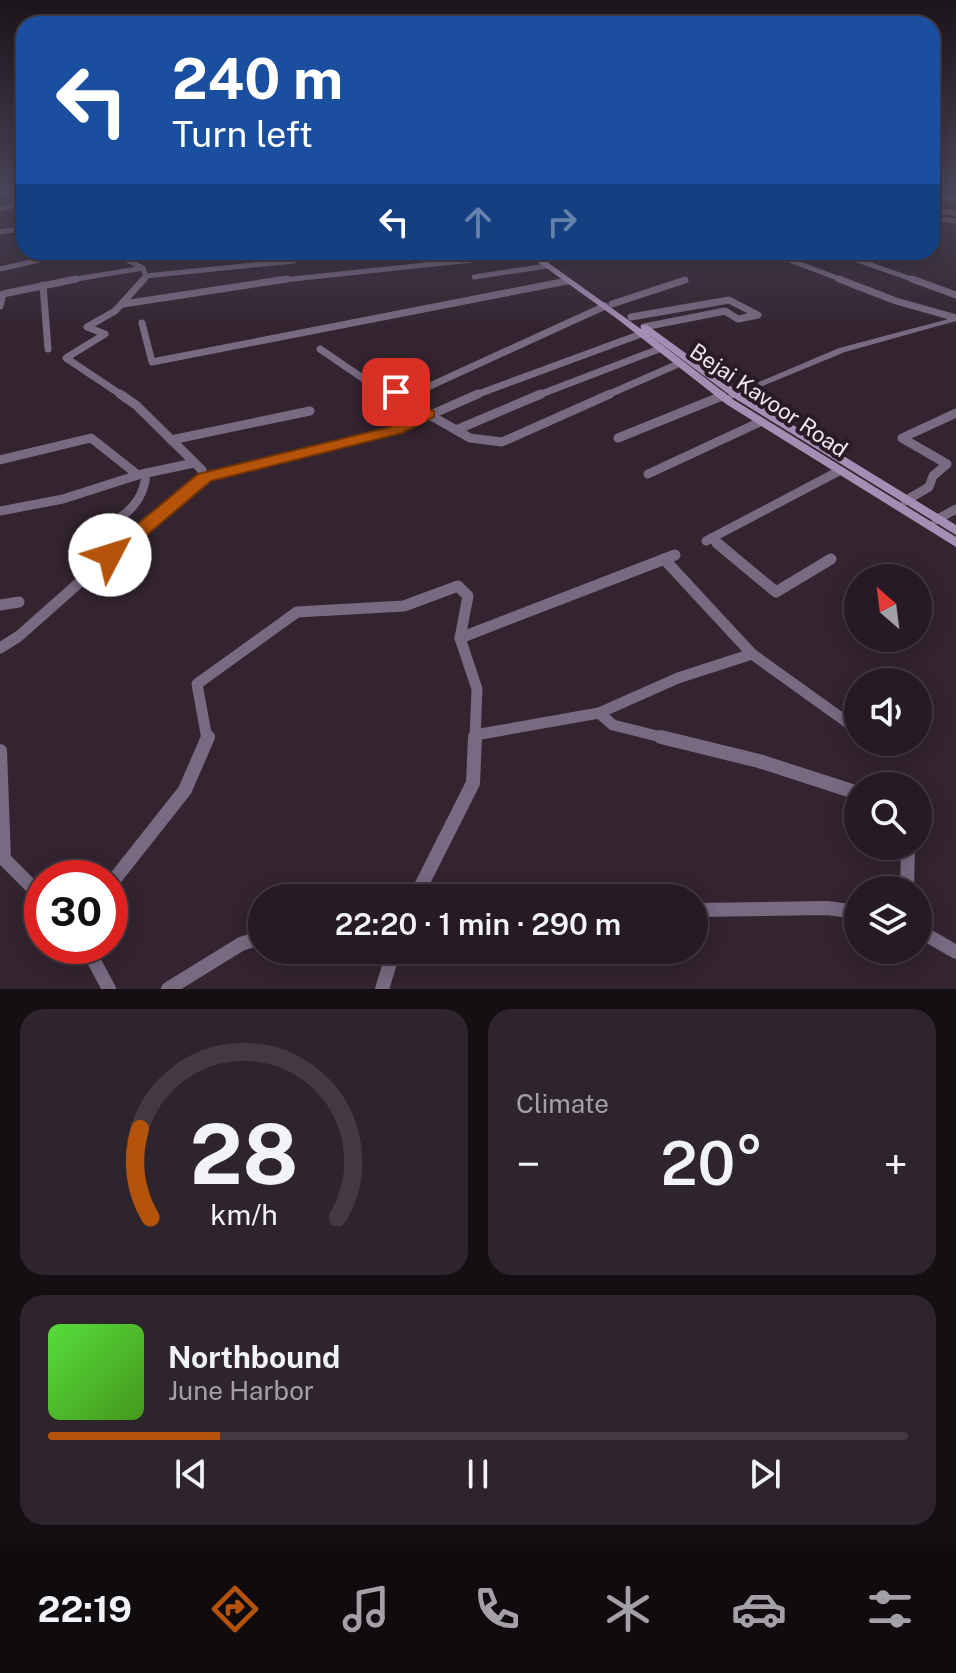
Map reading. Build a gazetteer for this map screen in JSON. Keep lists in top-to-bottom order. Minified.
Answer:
{"streets":{"main road":["Bejai Kavoor Road"]},"north":"top left","page":{"turn":["240 m","Turn left"],"limit":"30","trip":"22:20 · 1 min · 290 m","tile":"Climate","heat":["−","20°","+"],"song":["Northbound","June Harbor"],"tabs":"22:19","gauge":["28","km/h"]}}
